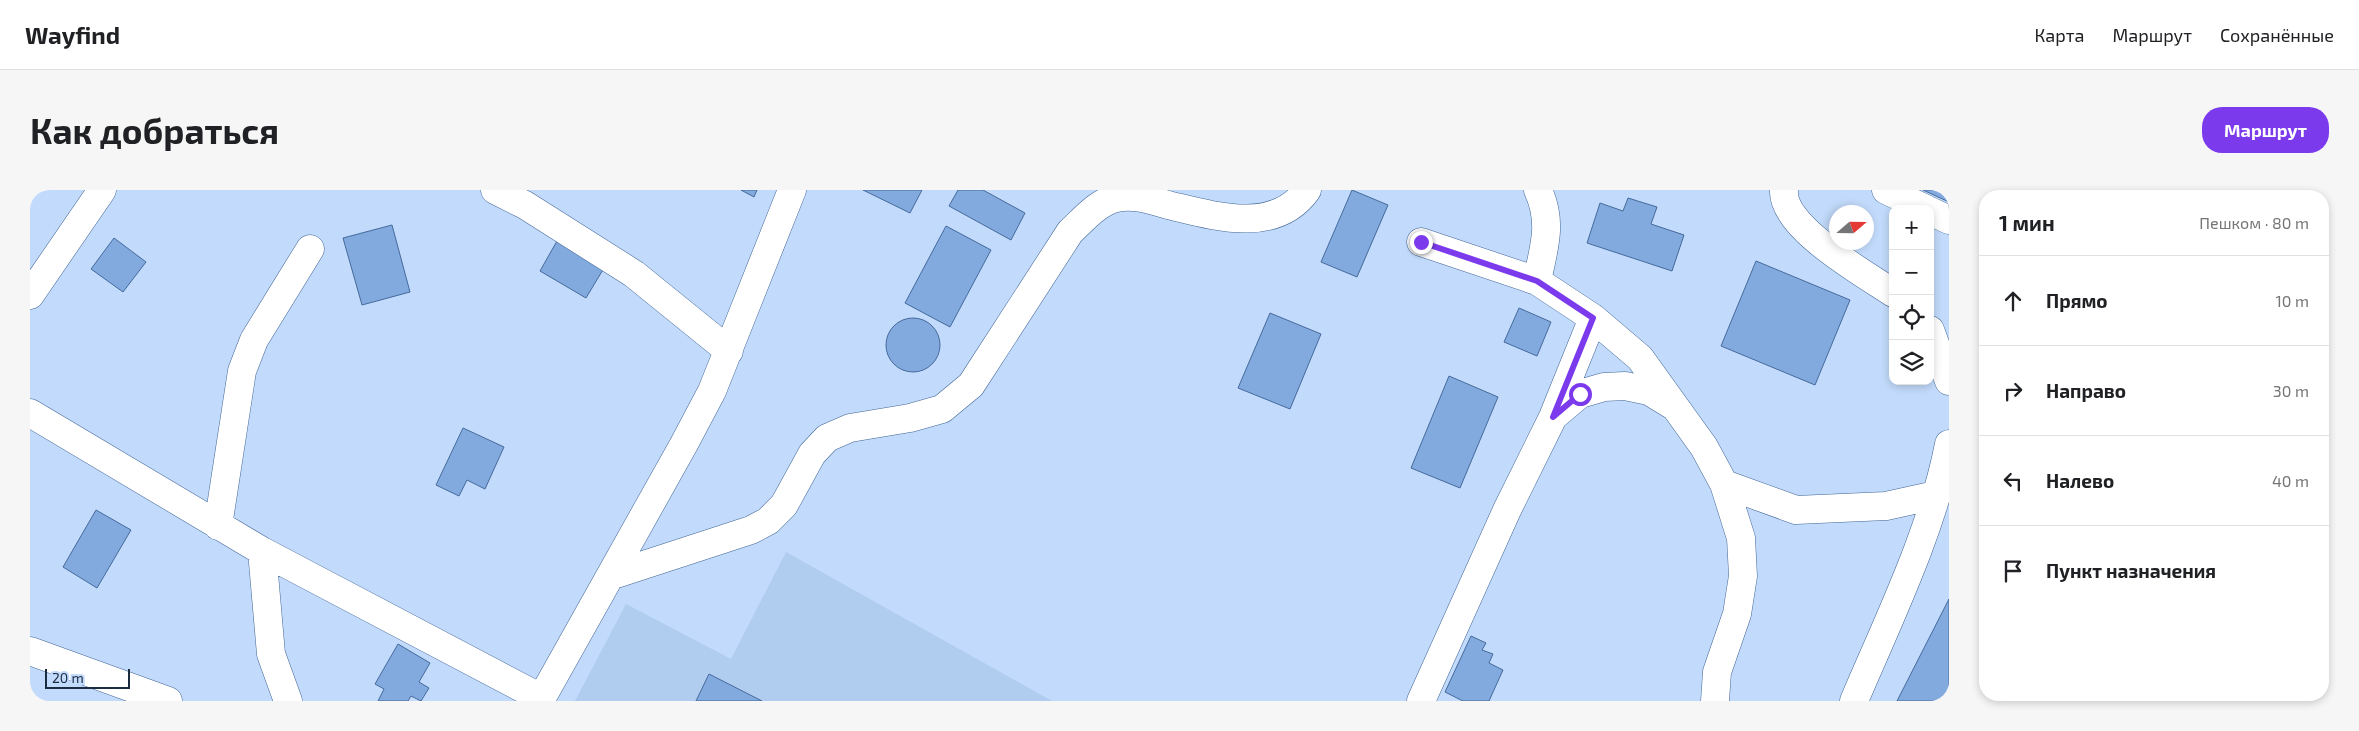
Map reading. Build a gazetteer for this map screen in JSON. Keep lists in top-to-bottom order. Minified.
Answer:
{"scale_bar":"20 m","north":"right","page":{"header":"Wayfind","nav":["Карта","Маршрут","Сохранённые"],"buttons":"Маршрут","title":"Как добраться","heading":["1 мин","Пешком · 80 m"],"map_buttons":["+","−"],"list":[["Прямо","10 m"],["Направо","30 m"],["Налево","40 m"],"Пункт назначения"],"scale":"20 m"}}
